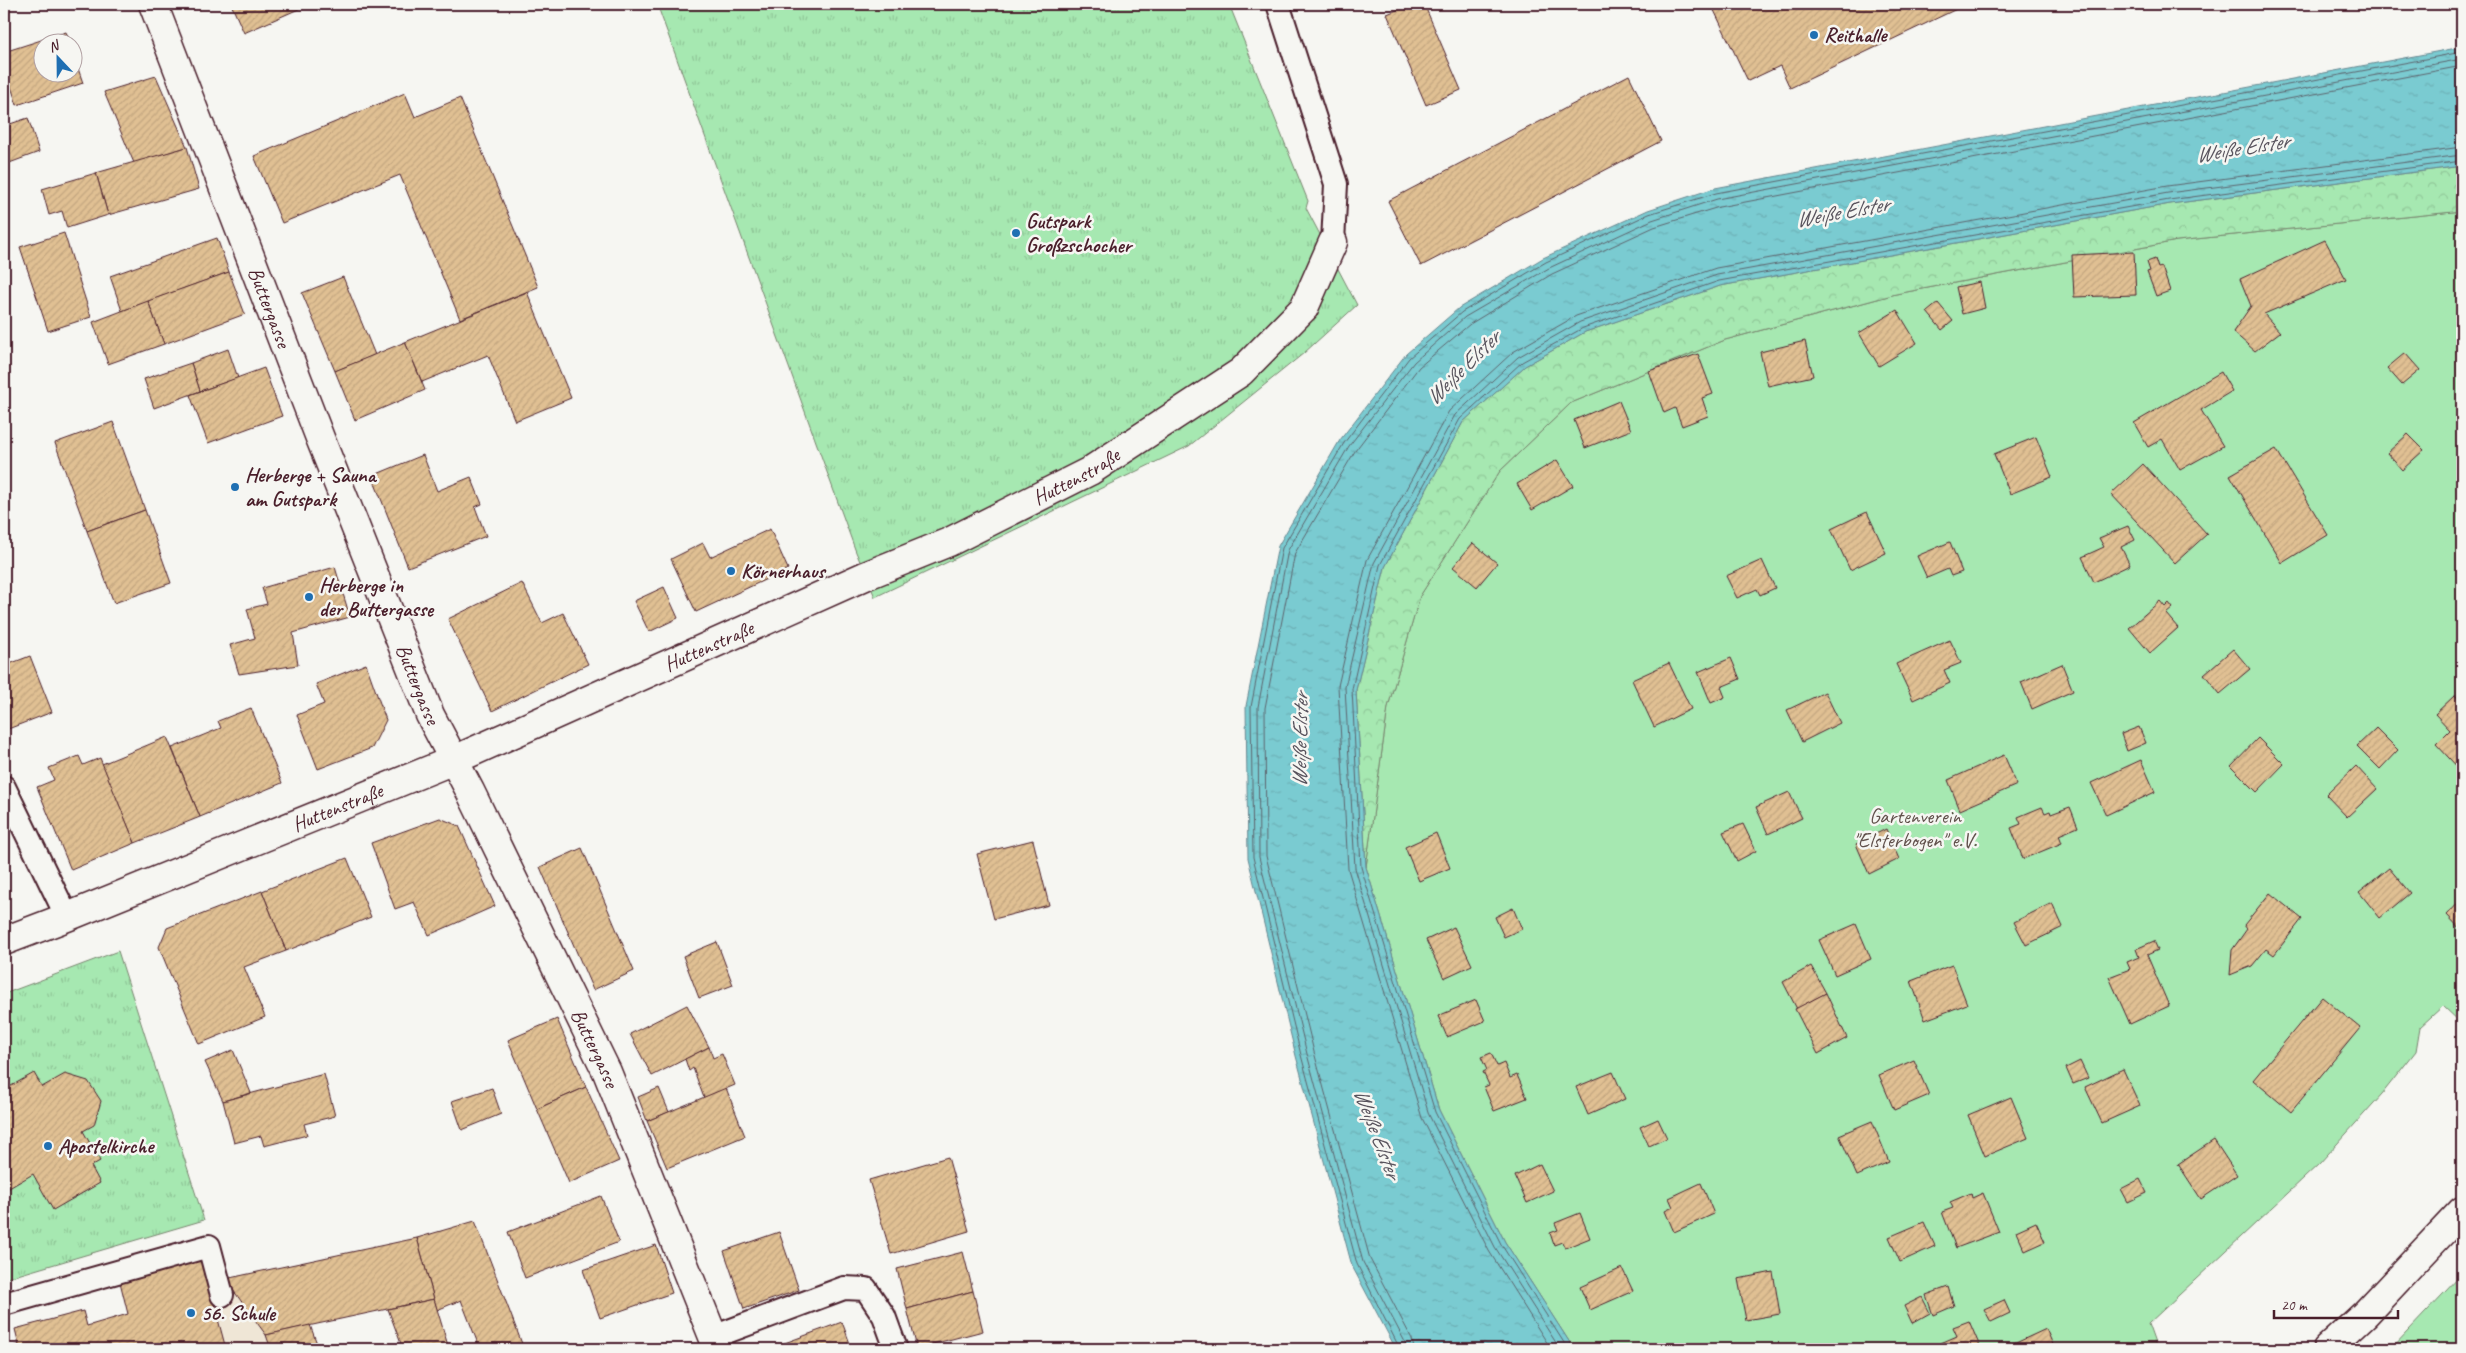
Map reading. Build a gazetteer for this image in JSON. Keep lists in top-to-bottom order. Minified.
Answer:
{"streets":{"street":["Buttergasse","Huttenstraße"]},"crossings":[["Buttergasse","Huttenstraße"]],"water":["Weiße Elster"],"parks":["Gartenverein \"Elsterbogen\" e.V."],"places":["Reithalle","Gutspark Großzschocher","Herberge + Sauna am Gutspark","Körnerhaus","Herberge in der Buttergasse","Apostelkirche","56. Schule"],"scale_bar":"20 m","north":"top"}
